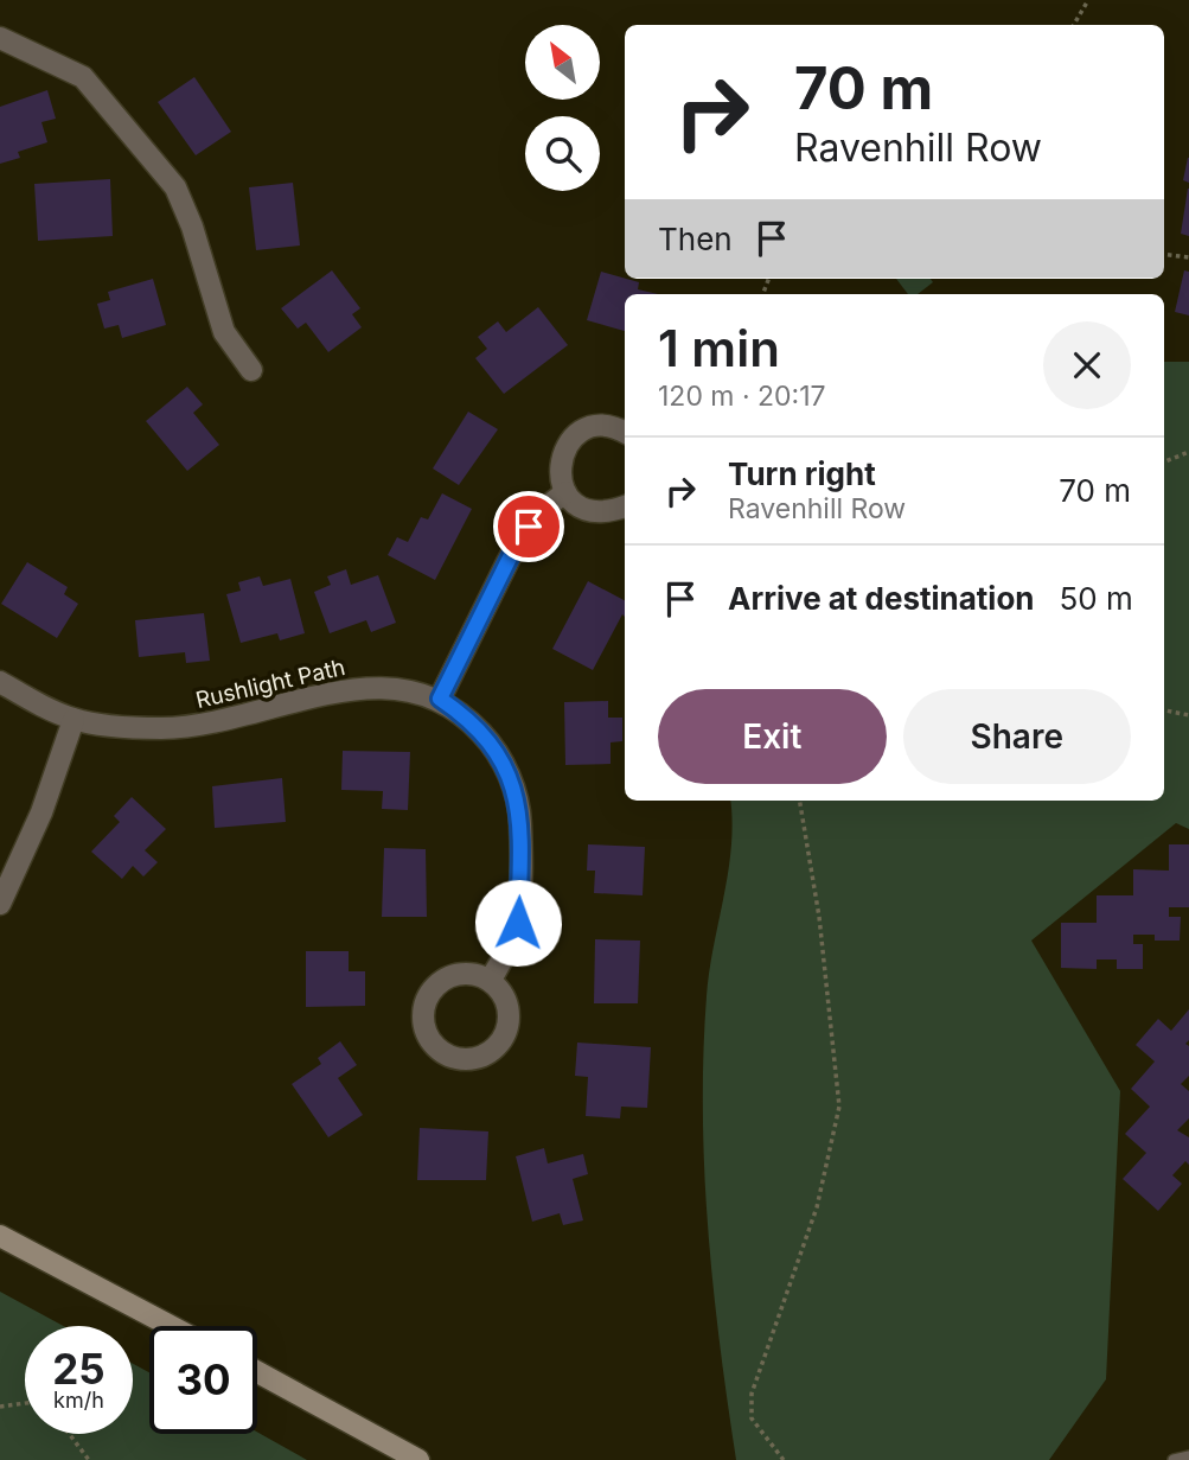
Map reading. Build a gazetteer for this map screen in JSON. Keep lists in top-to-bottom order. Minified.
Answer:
{"streets":{"street":["Rushlight Path"]},"north":"top left","page":{"turn":["70 m","Ravenhill Row"],"then":"Then","heading":["1 min","120 m · 20:17"],"list":[{"name":"Turn right","note":"Ravenhill Row","value":"70 m"},{"name":"Arrive at destination","value":"50 m"}],"buttons":["Exit","Share"],"speed":"25 km/h","limit":"30"}}
